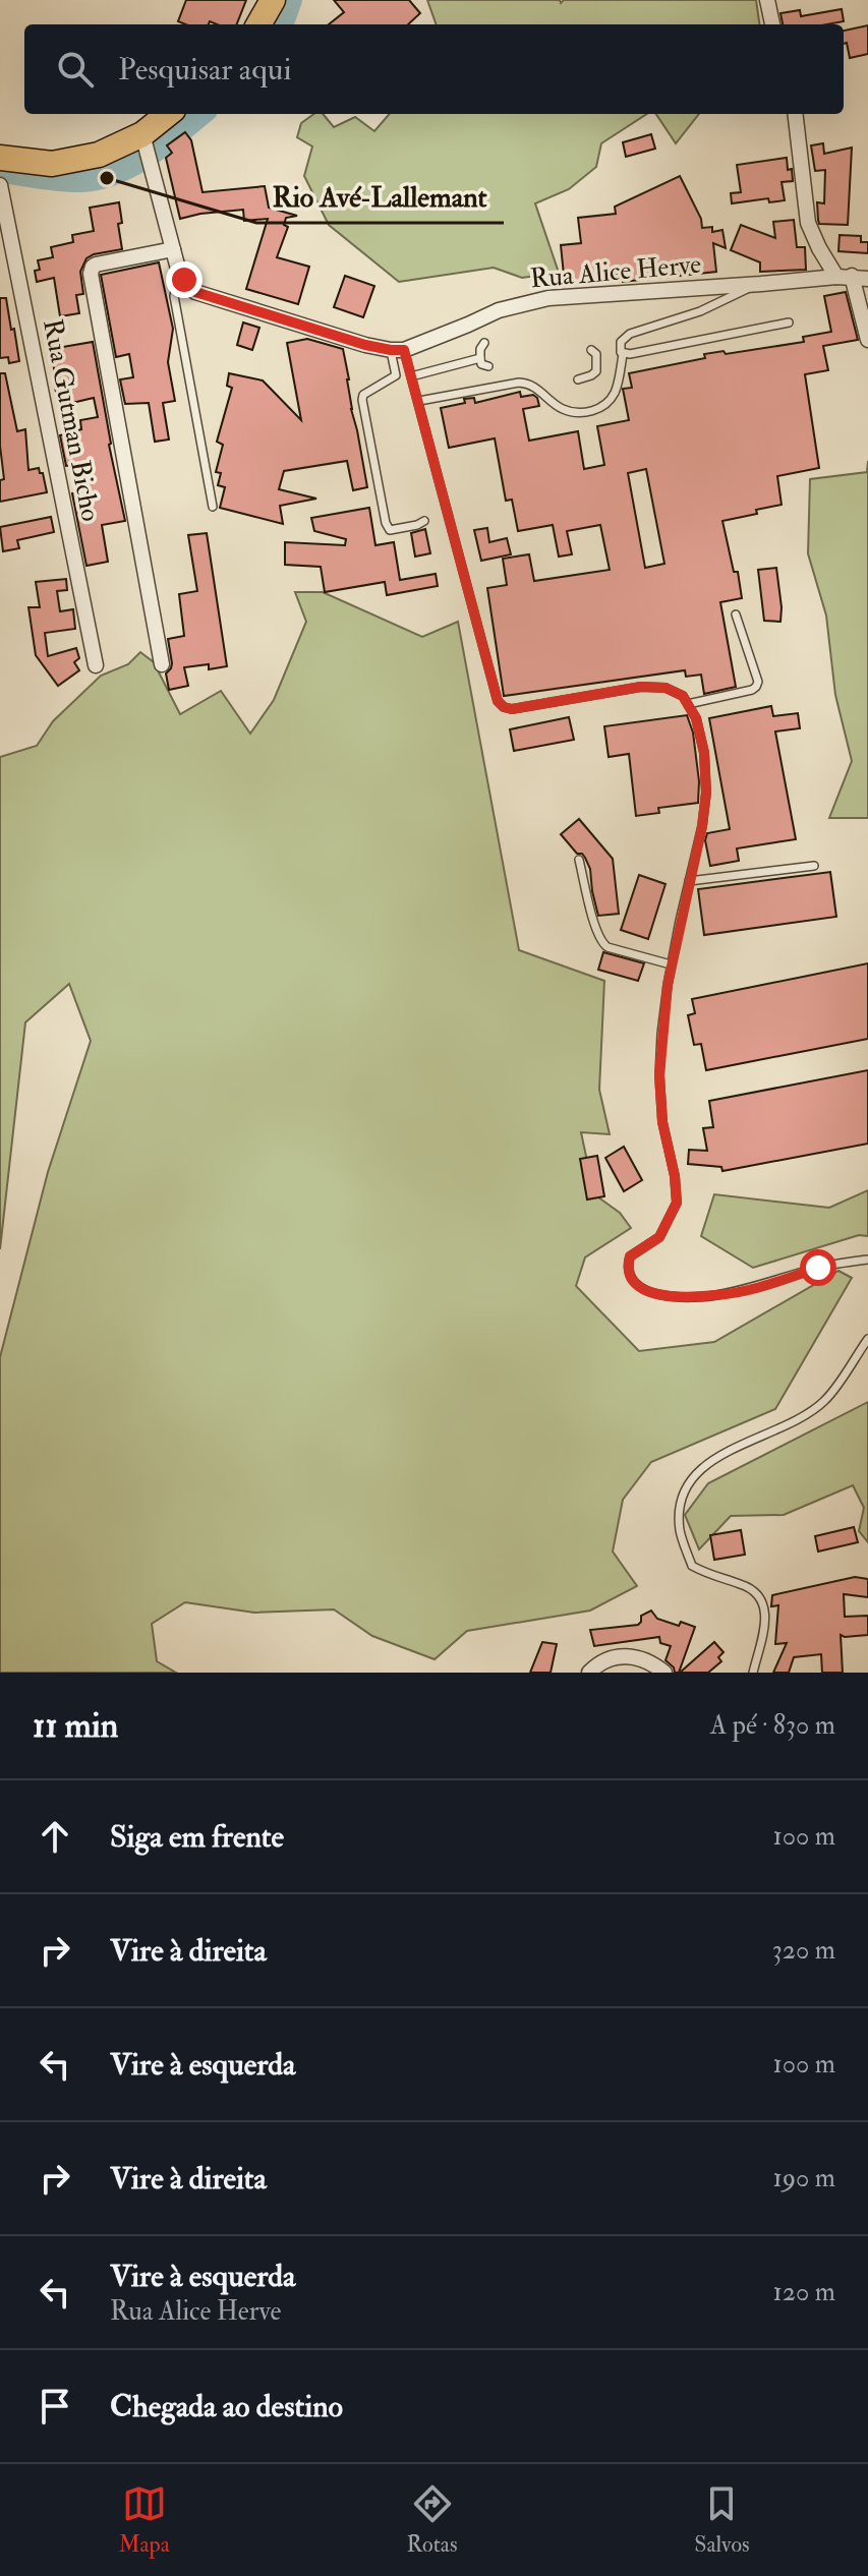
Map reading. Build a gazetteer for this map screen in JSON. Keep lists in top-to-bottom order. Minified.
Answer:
{"streets":{"street":["Rua Alice Herve","Rua Gutman Bicho"]},"places":["Rio Avé‐Lallemant"],"page":{"search":"Pesquisar aqui","heading":["11 min","A pé · 830 m"],"list":[["Siga em frente","100 m"],["Vire à direita","320 m"],["Vire à esquerda","100 m"],["Vire à direita","190 m"],["Vire à esquerda","Rua Alice Herve","120 m"],"Chegada ao destino"],"nav":["Mapa","Rotas","Salvos"]}}
